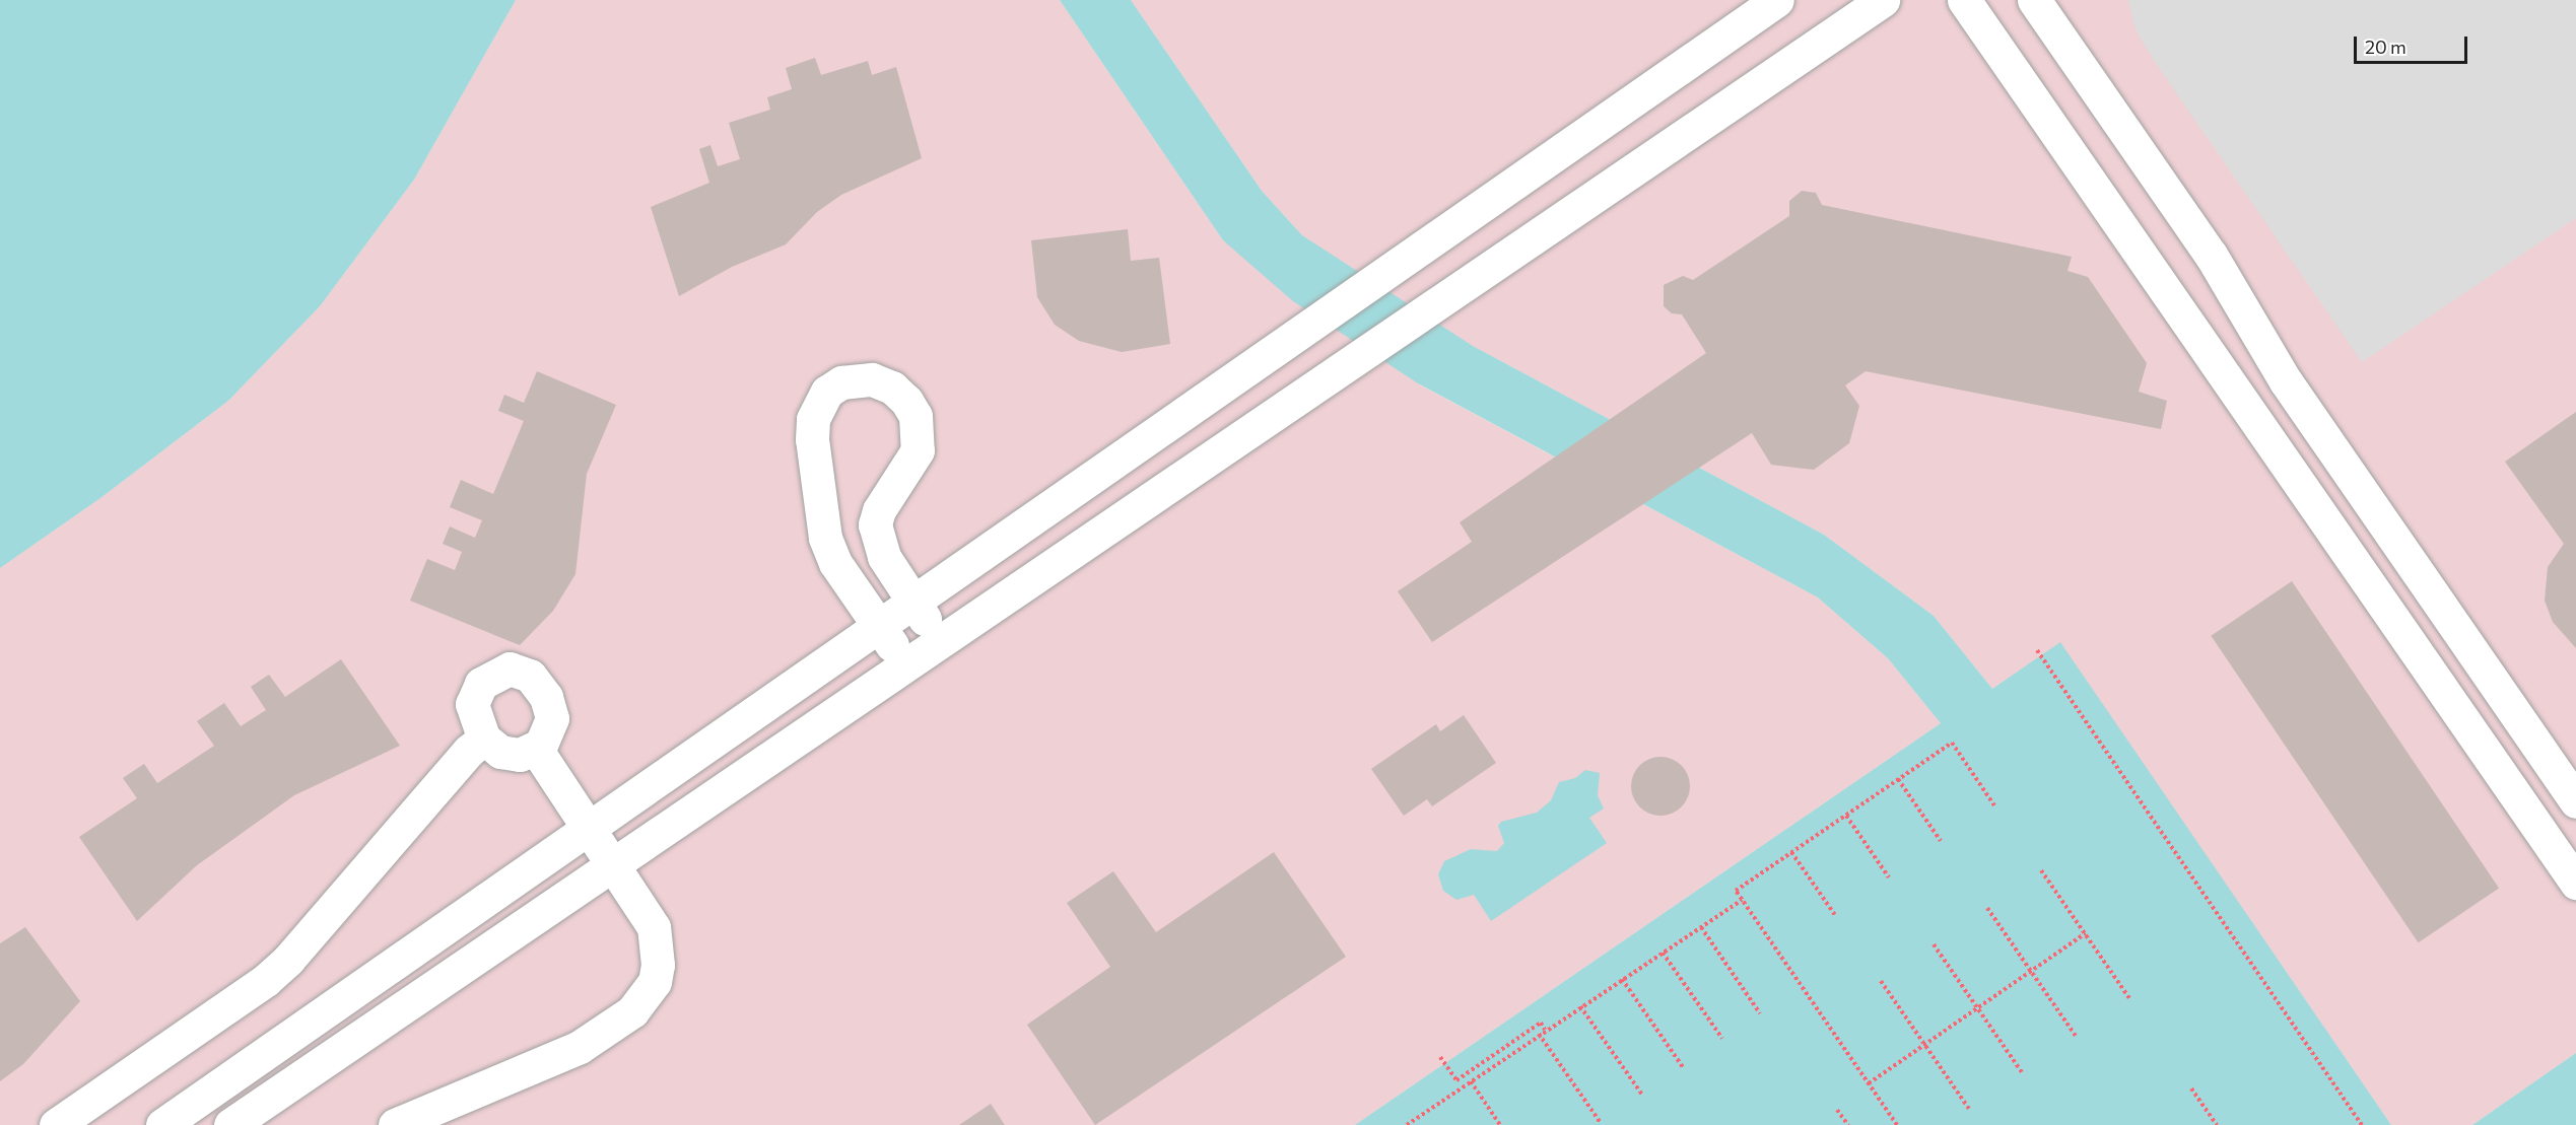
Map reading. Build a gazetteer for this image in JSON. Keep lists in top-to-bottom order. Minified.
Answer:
{"scale_bar":"20 m"}
